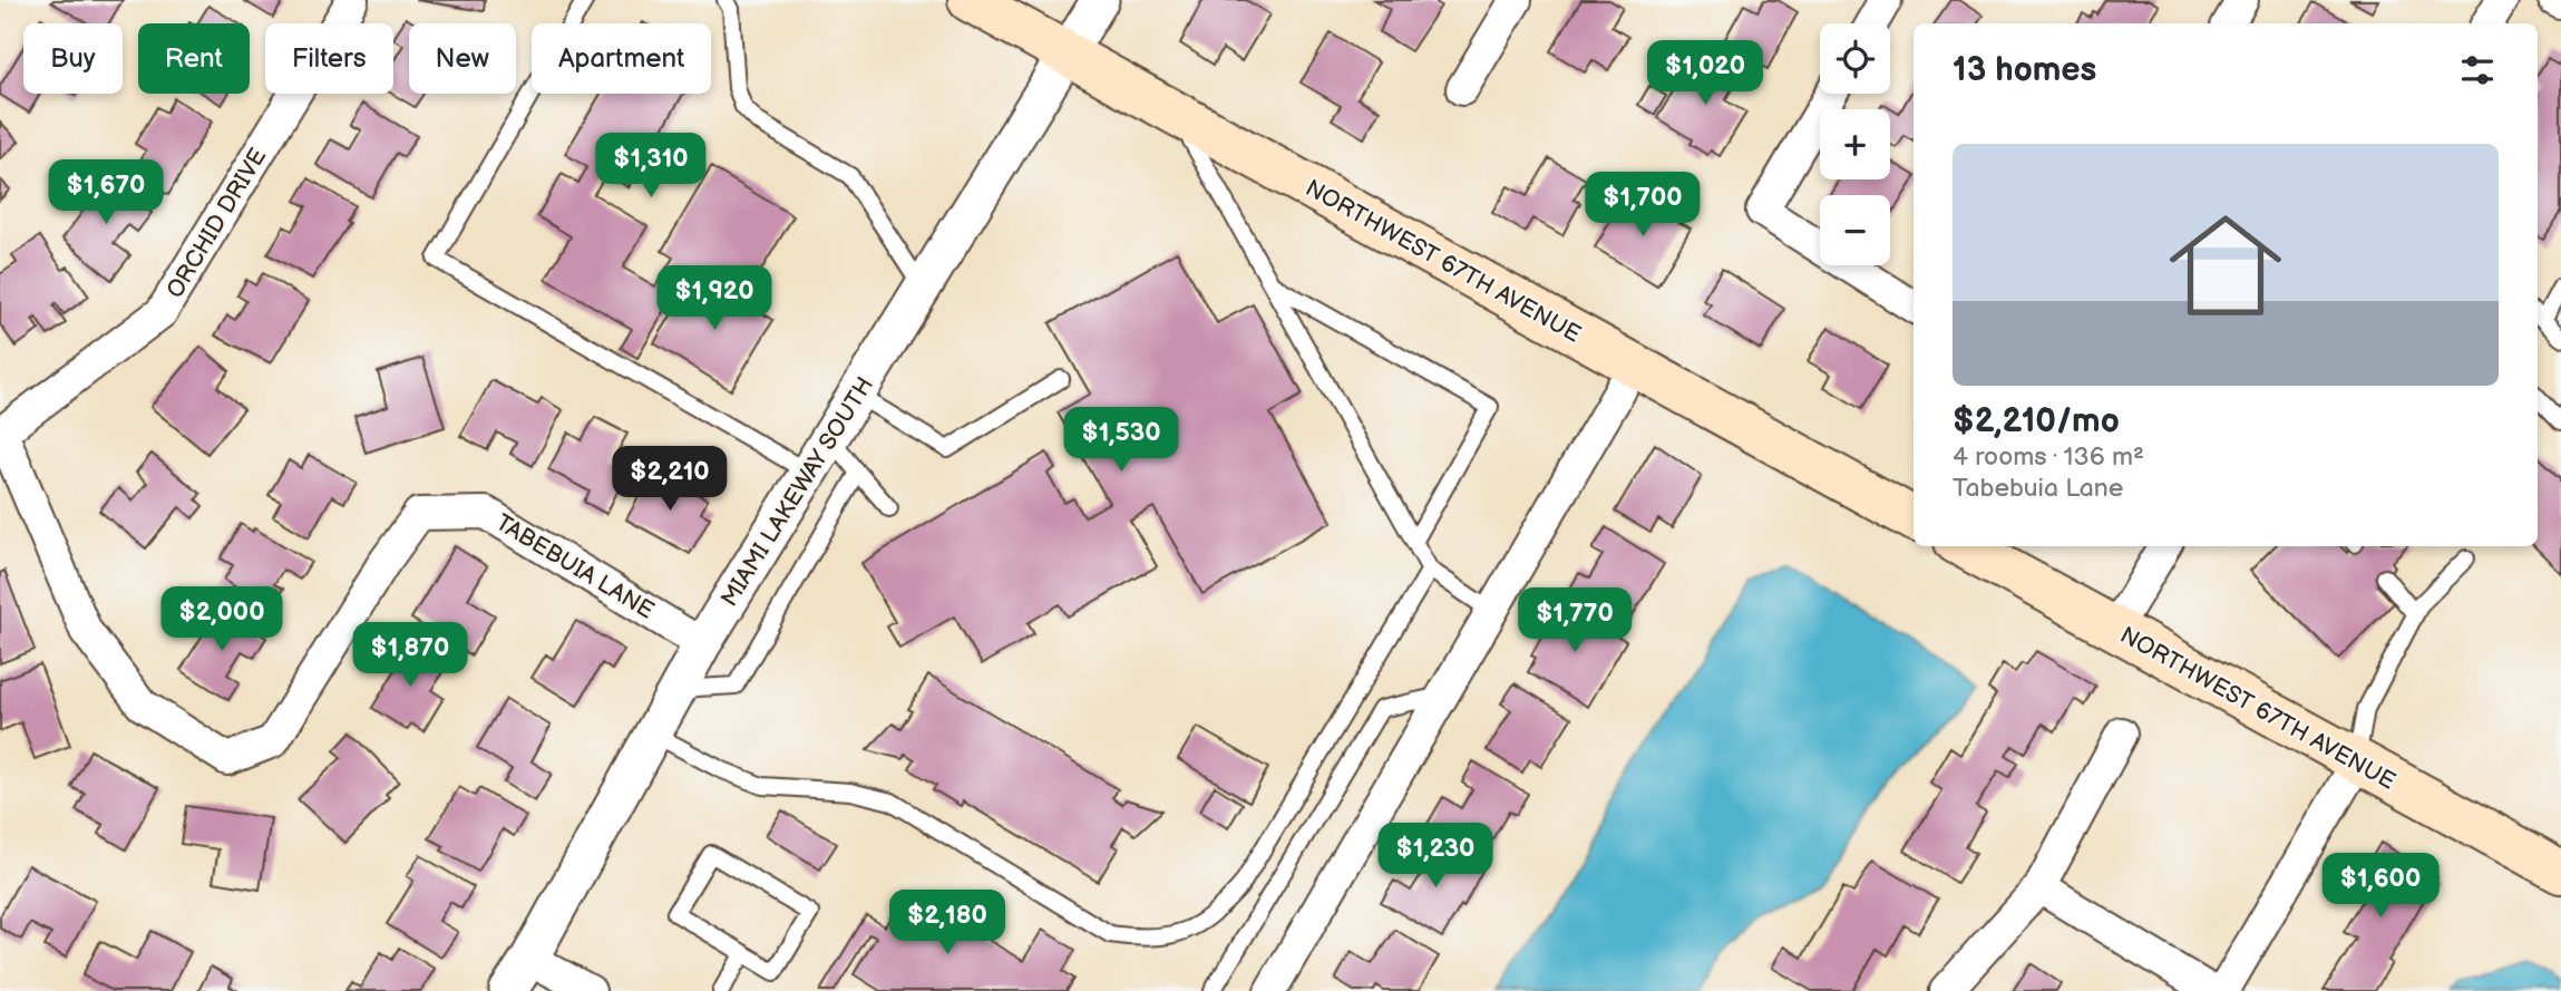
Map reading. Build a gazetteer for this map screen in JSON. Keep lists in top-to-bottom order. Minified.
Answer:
{"streets":{"main road":["NORTHWEST 67TH AVENUE"],"street":["ORCHID DRIVE","MIAMI LAKEWAY SOUTH","TABEBUIA LANE"]},"crossings":[["ORCHID DRIVE","TABEBUIA LANE"],["NORTHWEST 67TH AVENUE","MIAMI LAKEWAY SOUTH"],["MIAMI LAKEWAY SOUTH","TABEBUIA LANE"]],"page":{"map_buttons":["+","−"],"chip":["Buy","Rent","Filters","New","Apartment"],"heading":"13 homes","price":["$1,020","$1,310","$1,670","$1,700","$1,920","$1,530","$2,210","$2,000","$1,770","$1,870","$1,230","$1,600","$2,180"],"list":[{"name":"$2,210/mo","note":"4 rooms · 136 m² · Tabebuia Lane"}]}}
